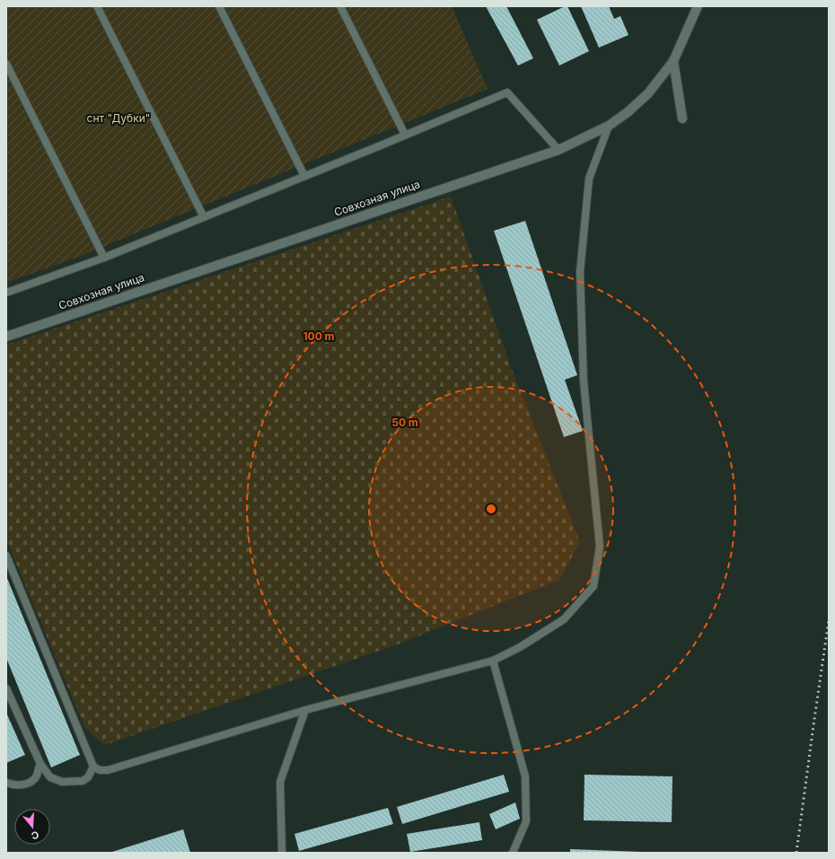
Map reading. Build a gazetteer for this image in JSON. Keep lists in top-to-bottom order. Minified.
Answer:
{"streets":{"street":["Совхозная улица"]},"parks":["снт \"Дубки\""],"north":"bottom","rings":["100 m","50 m"]}
